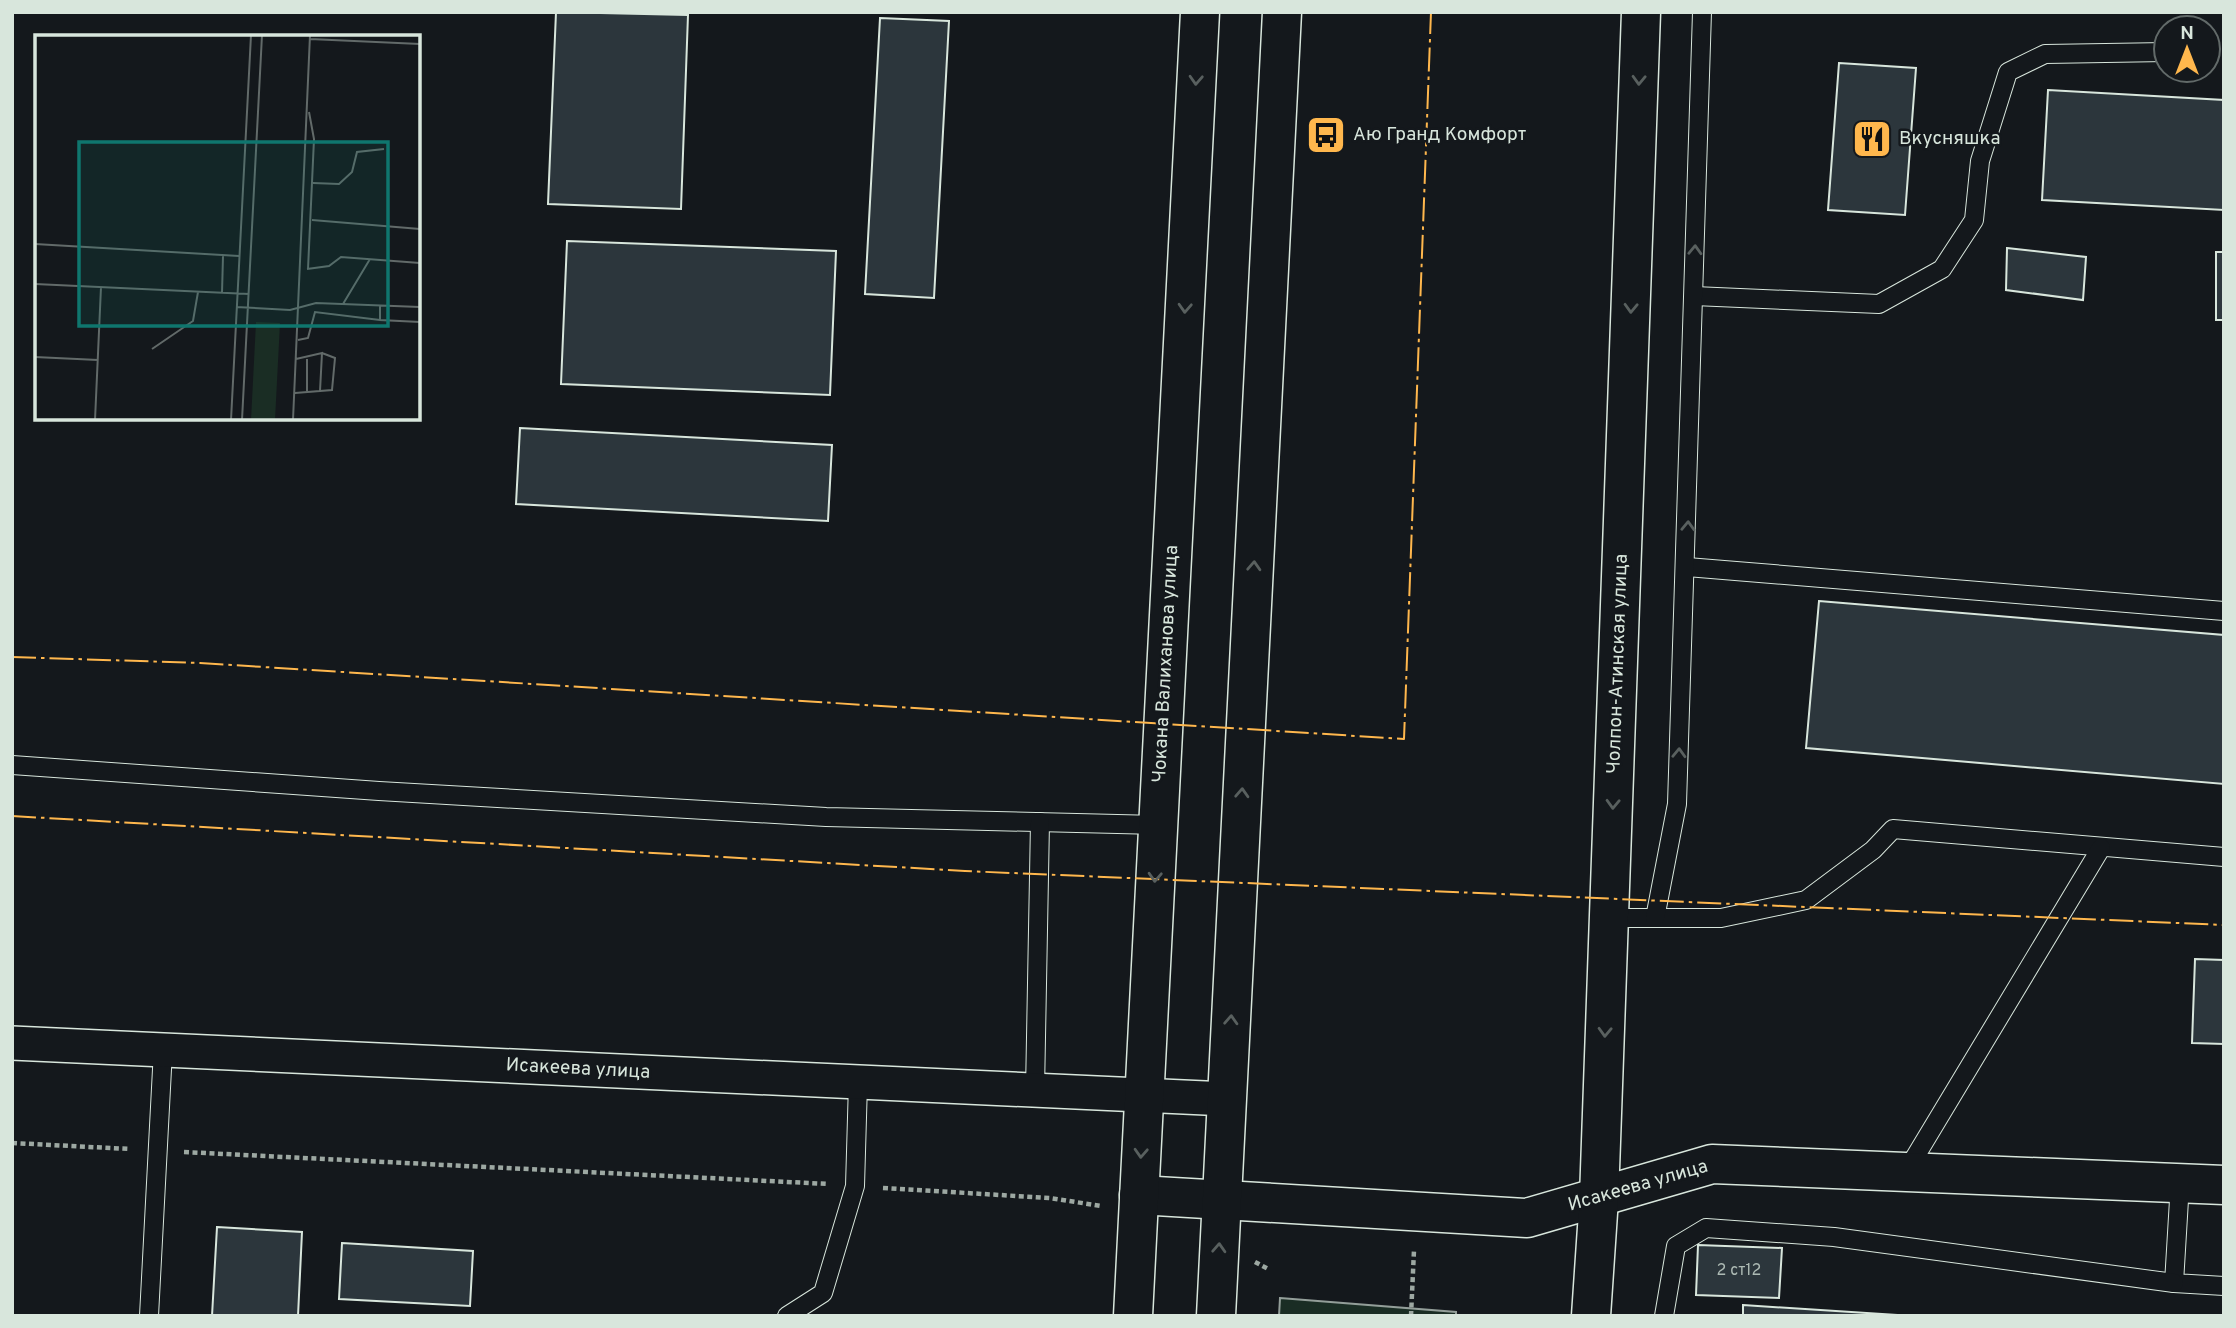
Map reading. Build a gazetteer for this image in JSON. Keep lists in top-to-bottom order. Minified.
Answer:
{"streets":{"main road":["Чокана Валиханова улица","Чолпон-Атинская улица","Исакеева улица"]},"crossings":[["Чокана Валиханова улица","Исакеева улица"],["Чолпон-Атинская улица","Исакеева улица"]],"one_way":["Чолпон-Атинская улица"],"places":{"bus stop":["Аю Гранд Комфорт"],"restaurant":["Вкусняшка"]},"house_numbers":["2 ст12"],"north":"top"}
